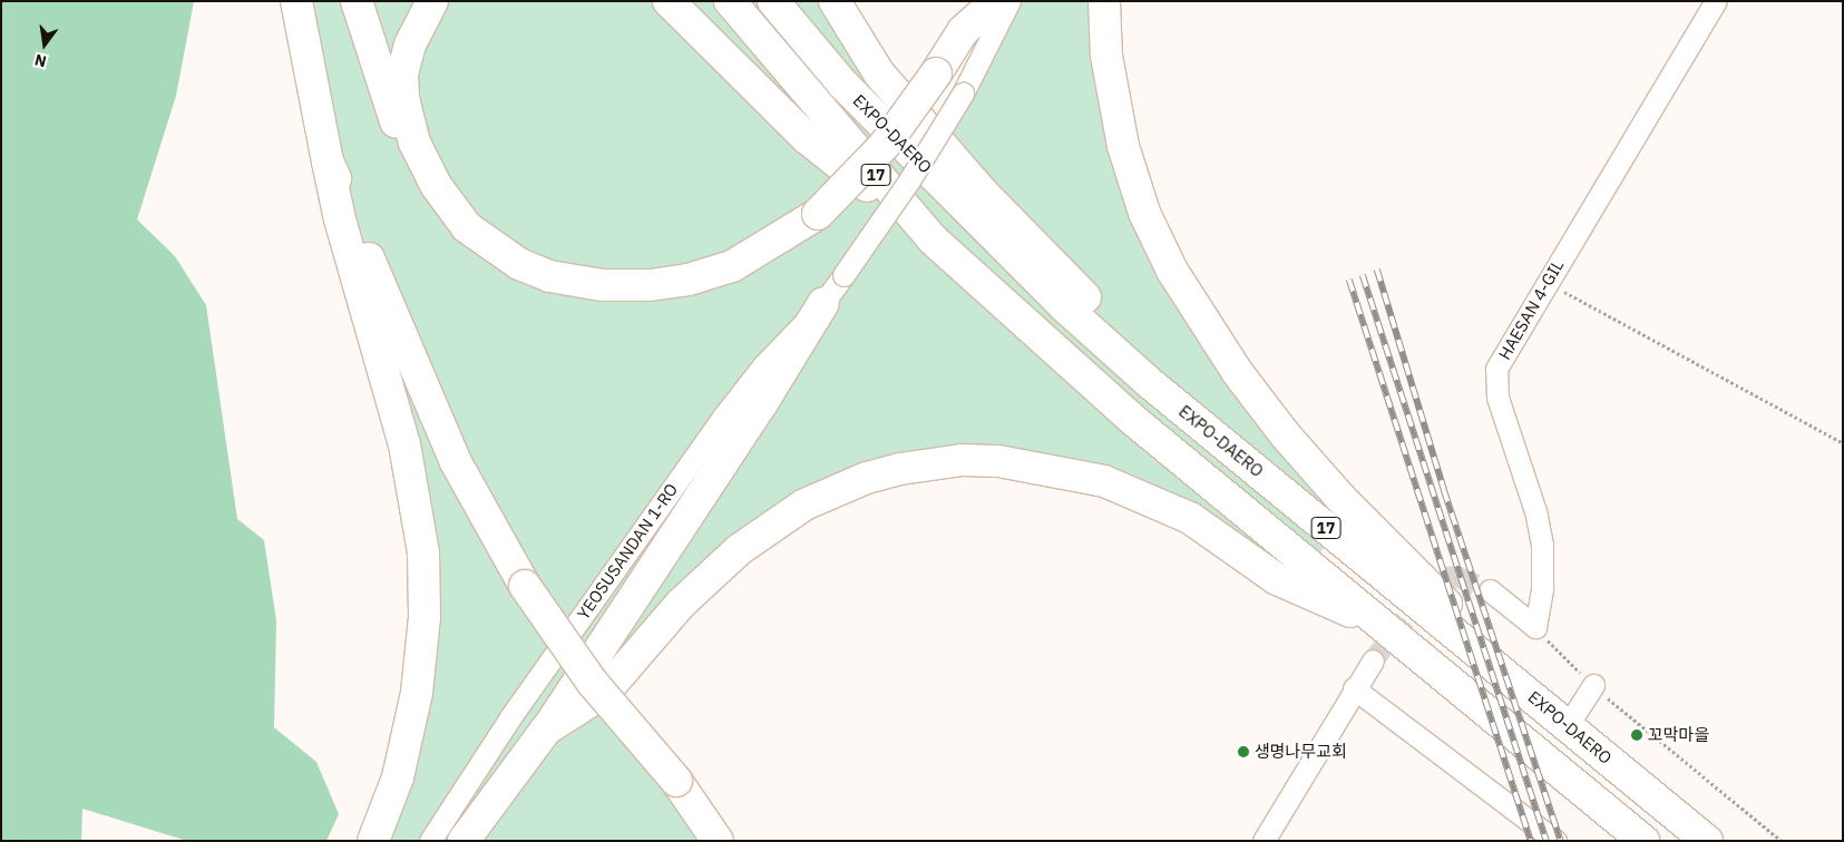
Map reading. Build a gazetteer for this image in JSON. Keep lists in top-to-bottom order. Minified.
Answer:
{"streets":{"highway":["EXPO-DAERO","17"],"street":["HAESAN 4-GIL","YEOSUSANDAN 1-RO"]},"places":["꼬막마을","생명나무교회"],"north":"bottom"}
